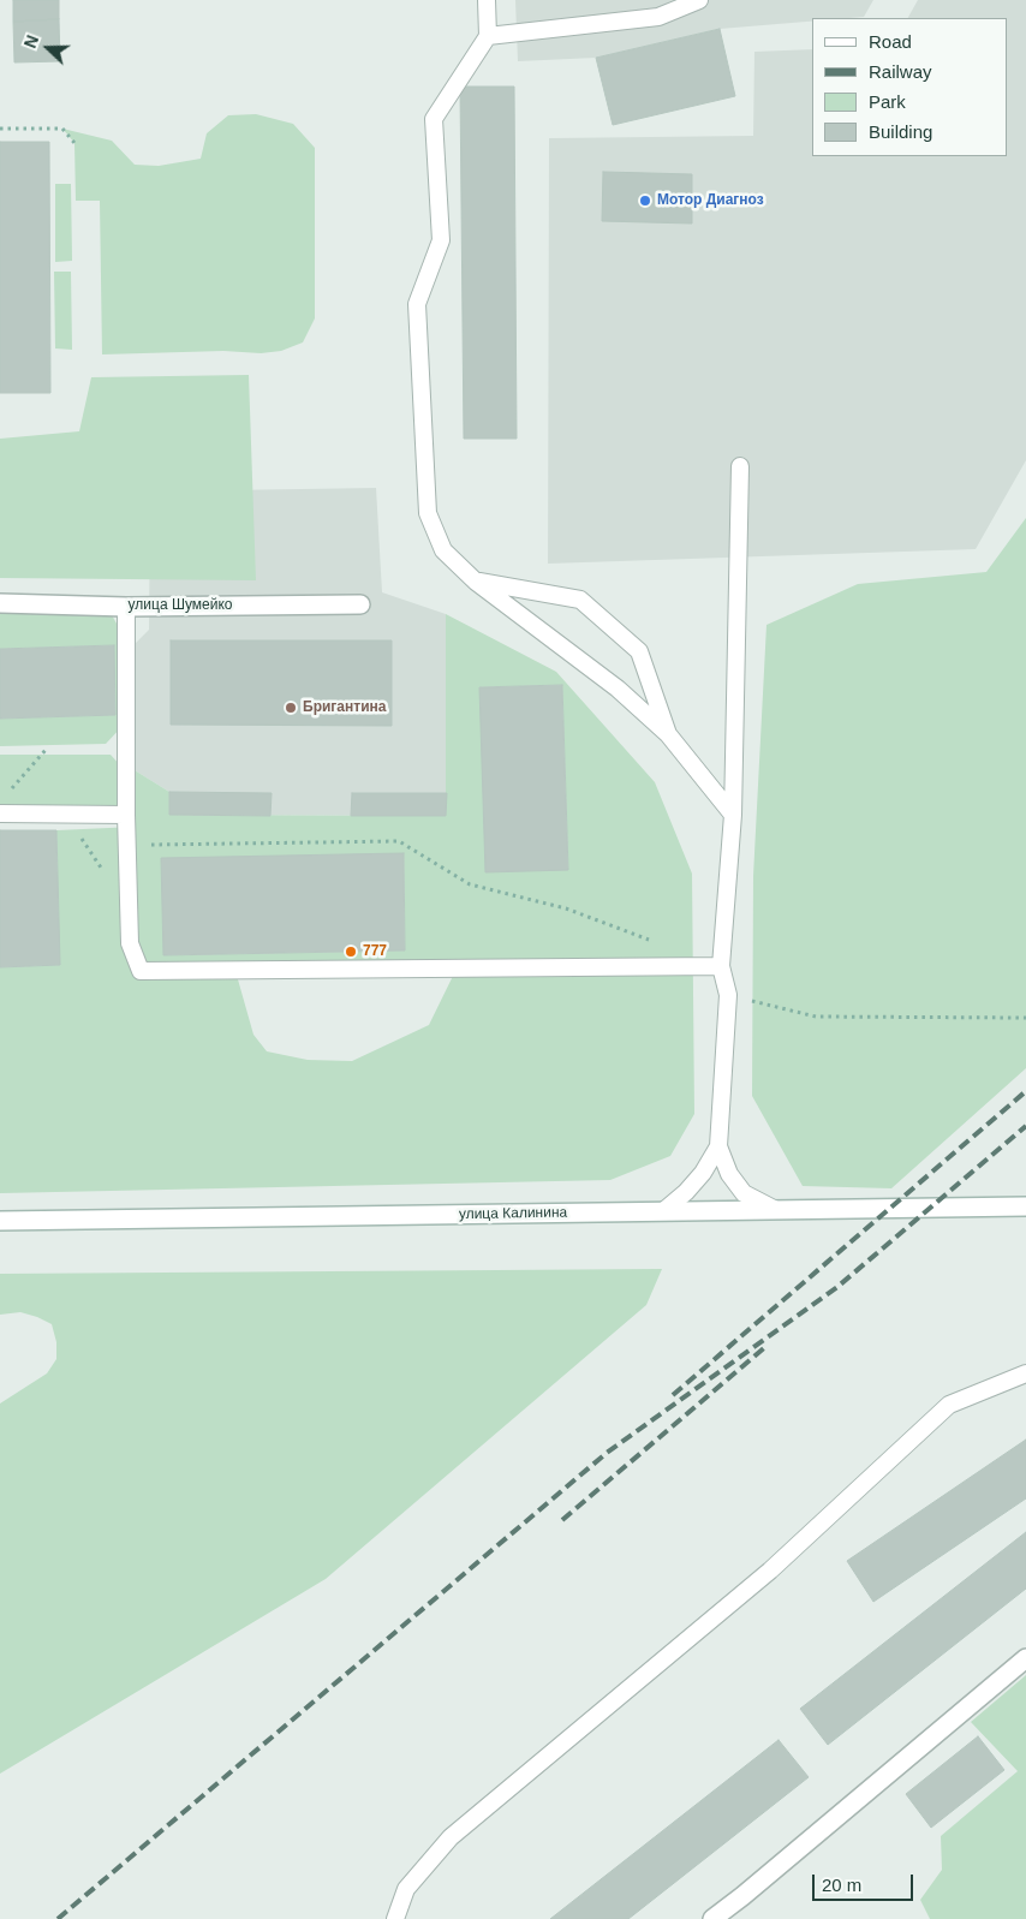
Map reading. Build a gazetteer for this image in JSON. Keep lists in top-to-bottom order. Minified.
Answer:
{"streets":{"main road":["улица Шумейко","улица Калинина"]},"places":["Мотор Диагноз","Бригантина","777"],"legend":["Road","Railway","Park","Building"],"scale_bar":"20 m","north":"left"}
